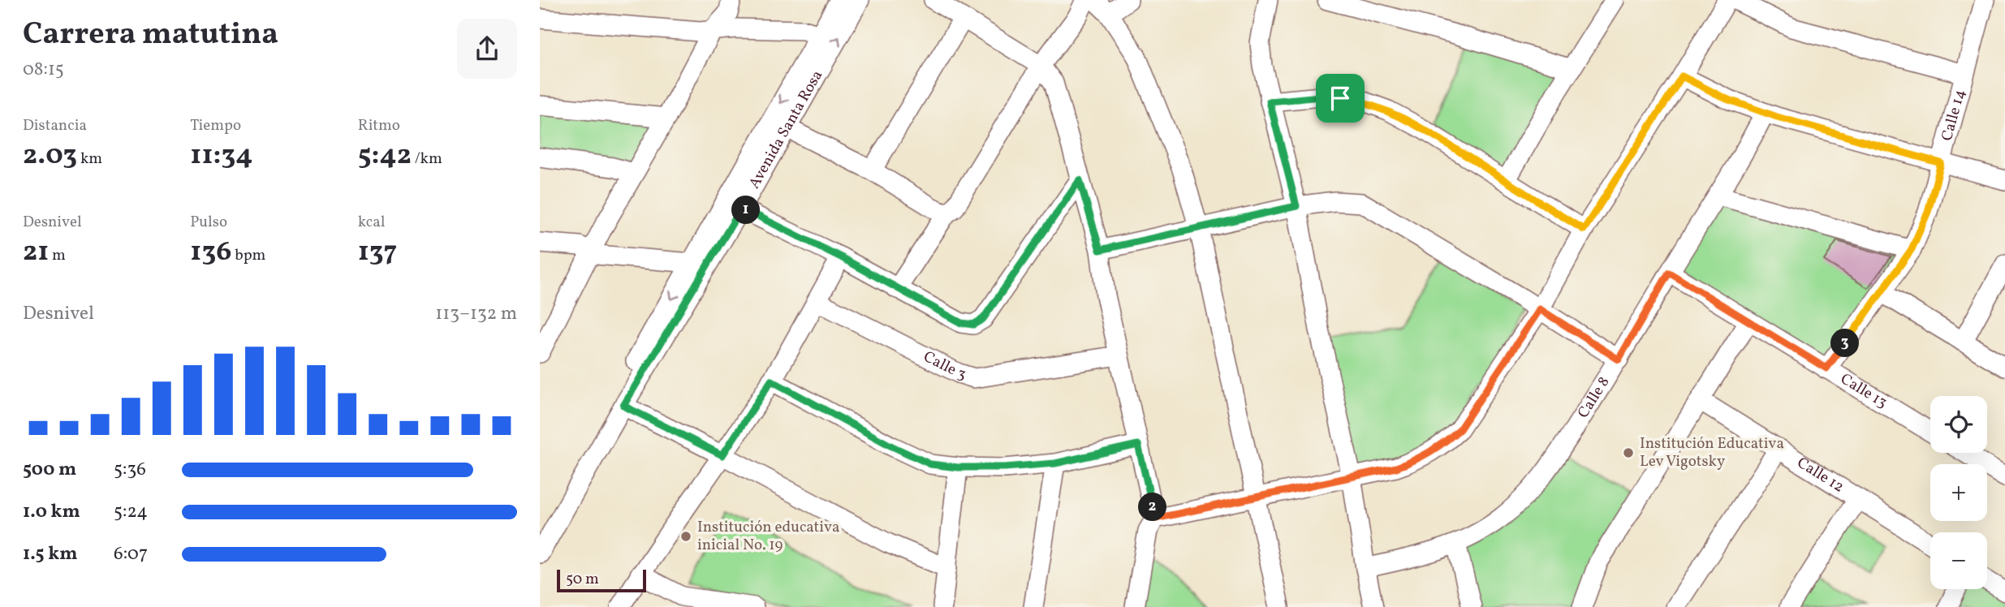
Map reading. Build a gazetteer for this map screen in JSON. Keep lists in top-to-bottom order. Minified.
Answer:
{"streets":{"street":["Calle 14","Avenida Santa Rosa","Calle 3","Calle 13","Calle 8","Calle 12"]},"crossings":[["Calle 14","Calle 13"],["Calle 13","Calle 8"]],"places":["Institución Educativa Lev Vigotsky","Institución educativa inicial No. 19"],"scale_bar":"50 m","page":{"heading":["Carrera matutina","08:15"],"stats":[["Distancia","2.03 km"],["Tiempo","11:34"],["Ritmo","5:42 /km"],["Desnivel","21 m"],["Pulso","136 bpm"],["kcal","137"]],"pins":["1","3","2"],"chart":["Desnivel","113–132 m"],"map_buttons":["+","−"],"list":[{"name":"500 m","note":"5:36"},{"name":"1.0 km","note":"5:24"},{"name":"1.5 km","note":"6:07"}],"scale":"50 m"}}
